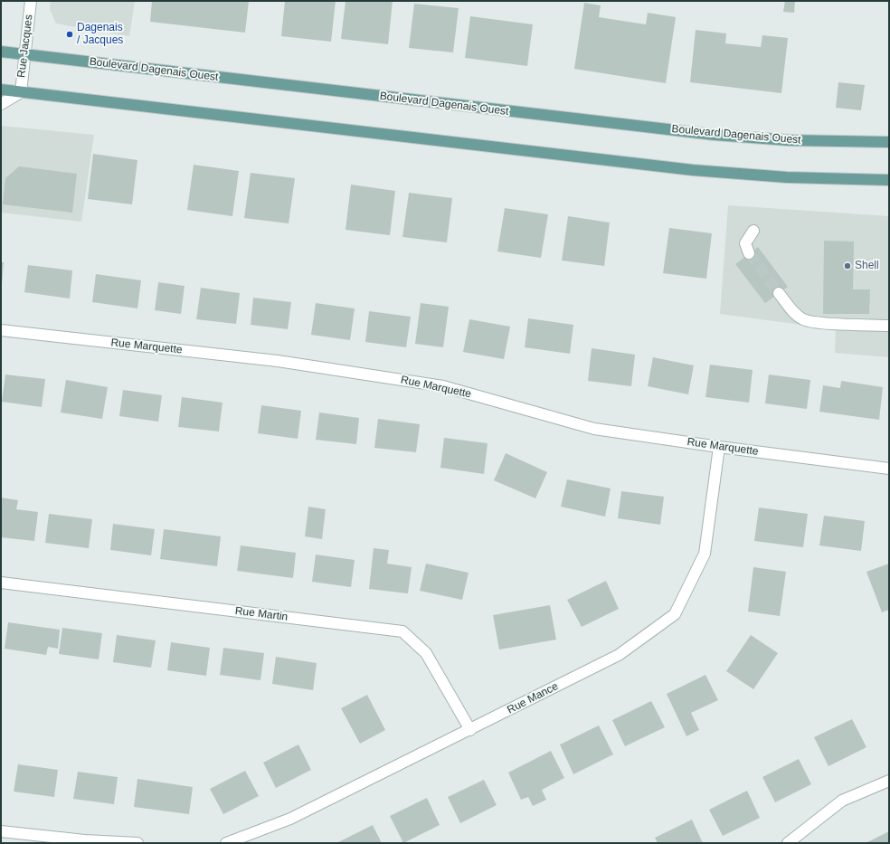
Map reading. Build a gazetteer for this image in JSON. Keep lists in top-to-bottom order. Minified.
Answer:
{"streets":{"main road":["Boulevard Dagenais Ouest"],"street":["Rue Jacques","Rue Marquette","Rue Martin","Rue Mance"]},"crossings":[["Rue Jacques","Boulevard Dagenais Ouest"],["Rue Marquette","Rue Mance"],["Rue Martin","Rue Mance"]],"places":["Dagenais / Jacques","Shell"]}
